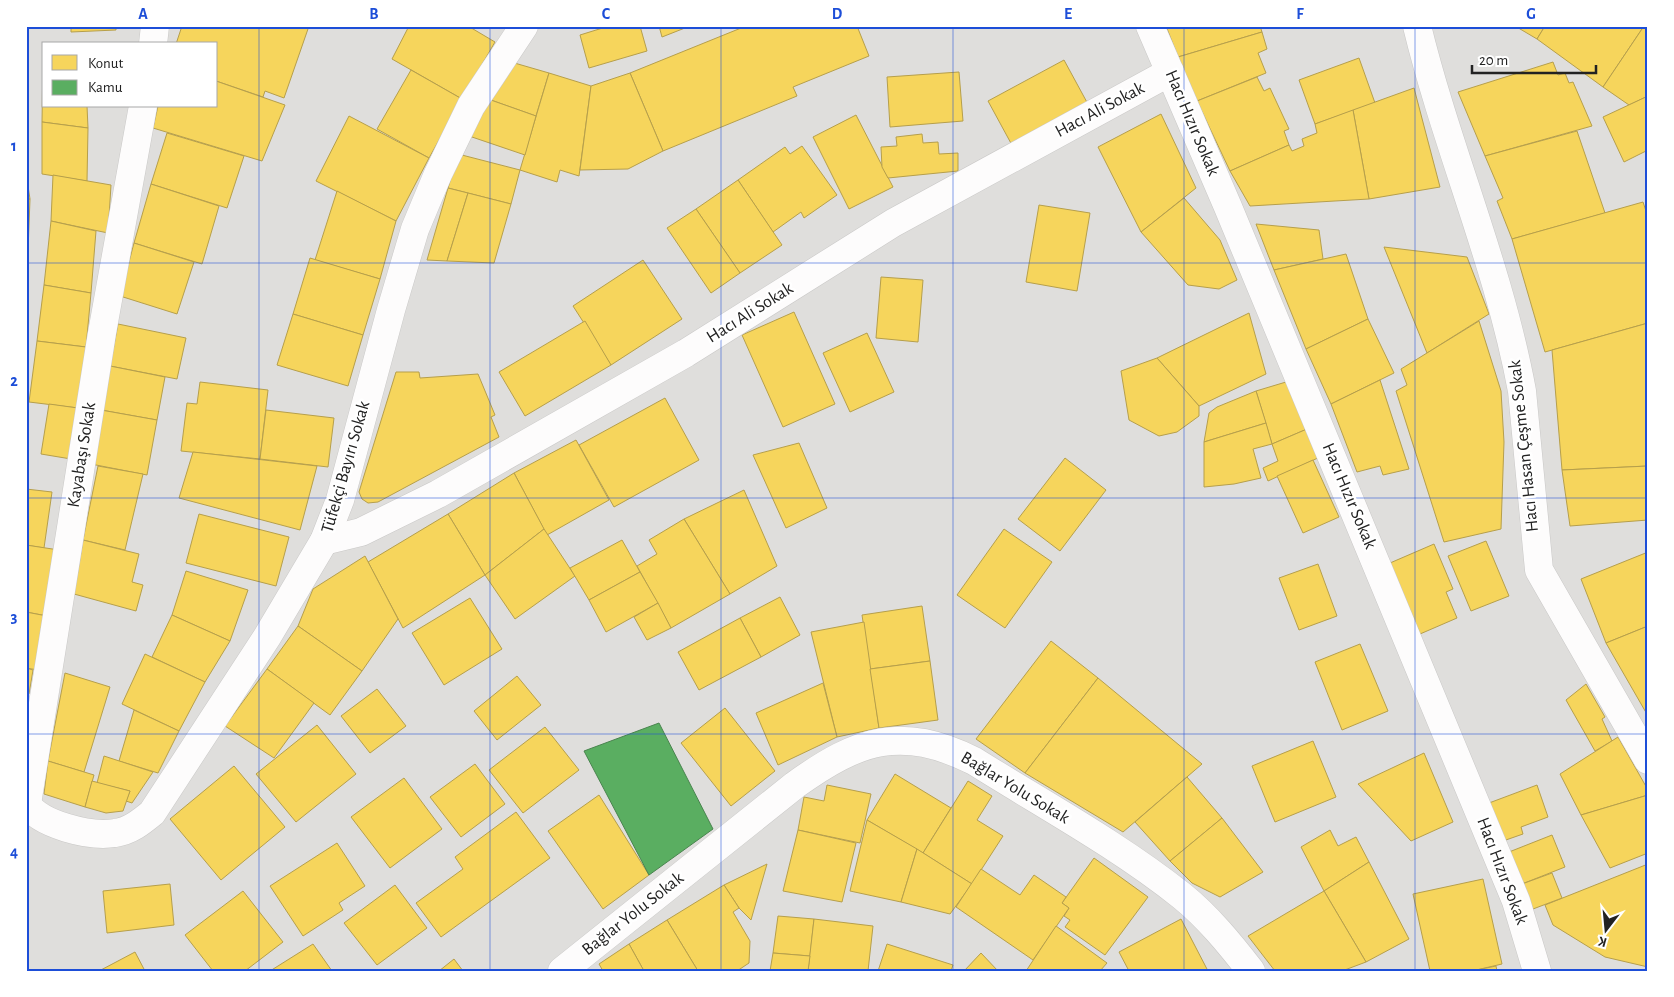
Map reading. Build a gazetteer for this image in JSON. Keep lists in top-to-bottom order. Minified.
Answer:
{"streets":{"street":["Hacı Ali Sokak","Hacı Hızır Sokak","Hacı Hasan Çeşme Sokak","Kayabaşı Sokak","Tüfekçi Bayırı Sokak","Bağlar Yolu Sokak"]},"crossings":[["Hacı Ali Sokak","Hacı Hızır Sokak"],["Hacı Ali Sokak","Tüfekçi Bayırı Sokak"],["Kayabaşı Sokak","Tüfekçi Bayırı Sokak"]],"legend":["Konut","Kamu"],"scale_bar":"20 m","north":"bottom","grid":{"columns":["A","B","C","D","E","F","G"],"rows":["1","2","3","4"]}}
